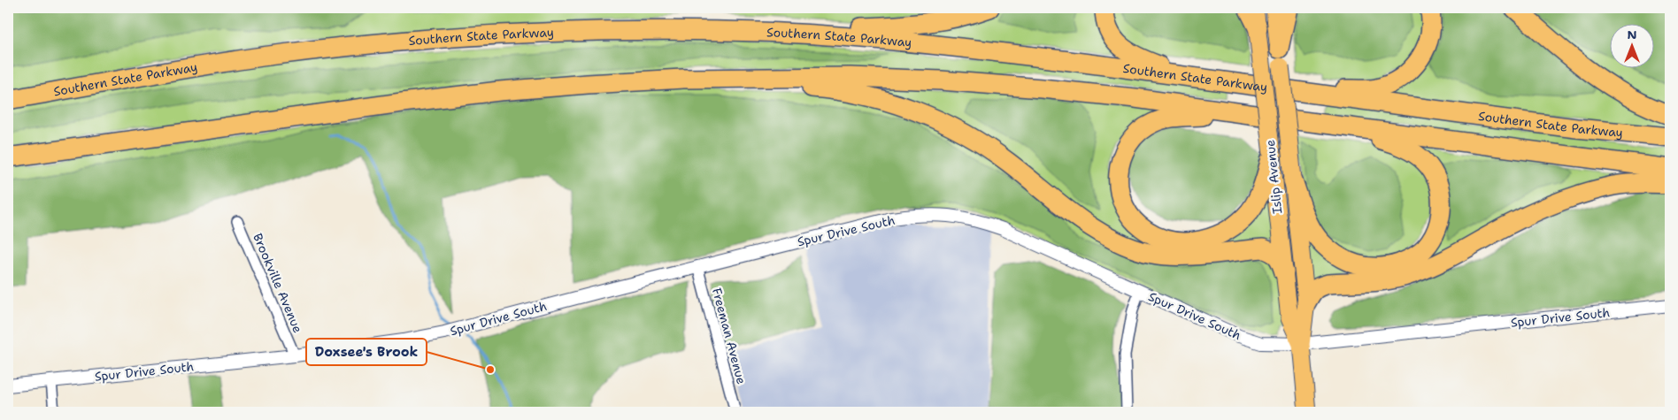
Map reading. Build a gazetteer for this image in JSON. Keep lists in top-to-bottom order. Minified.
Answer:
{"streets":{"highway":["Southern State Parkway"],"main road":["Islip Avenue"],"street":["Spur Drive South","Brookville Avenue","Freeman Avenue"]},"crossings":[["Islip Avenue","Spur Drive South"],["Spur Drive South","Brookville Avenue"],["Spur Drive South","Freeman Avenue"]],"places":["Doxsee's Brook"],"north":"top"}
